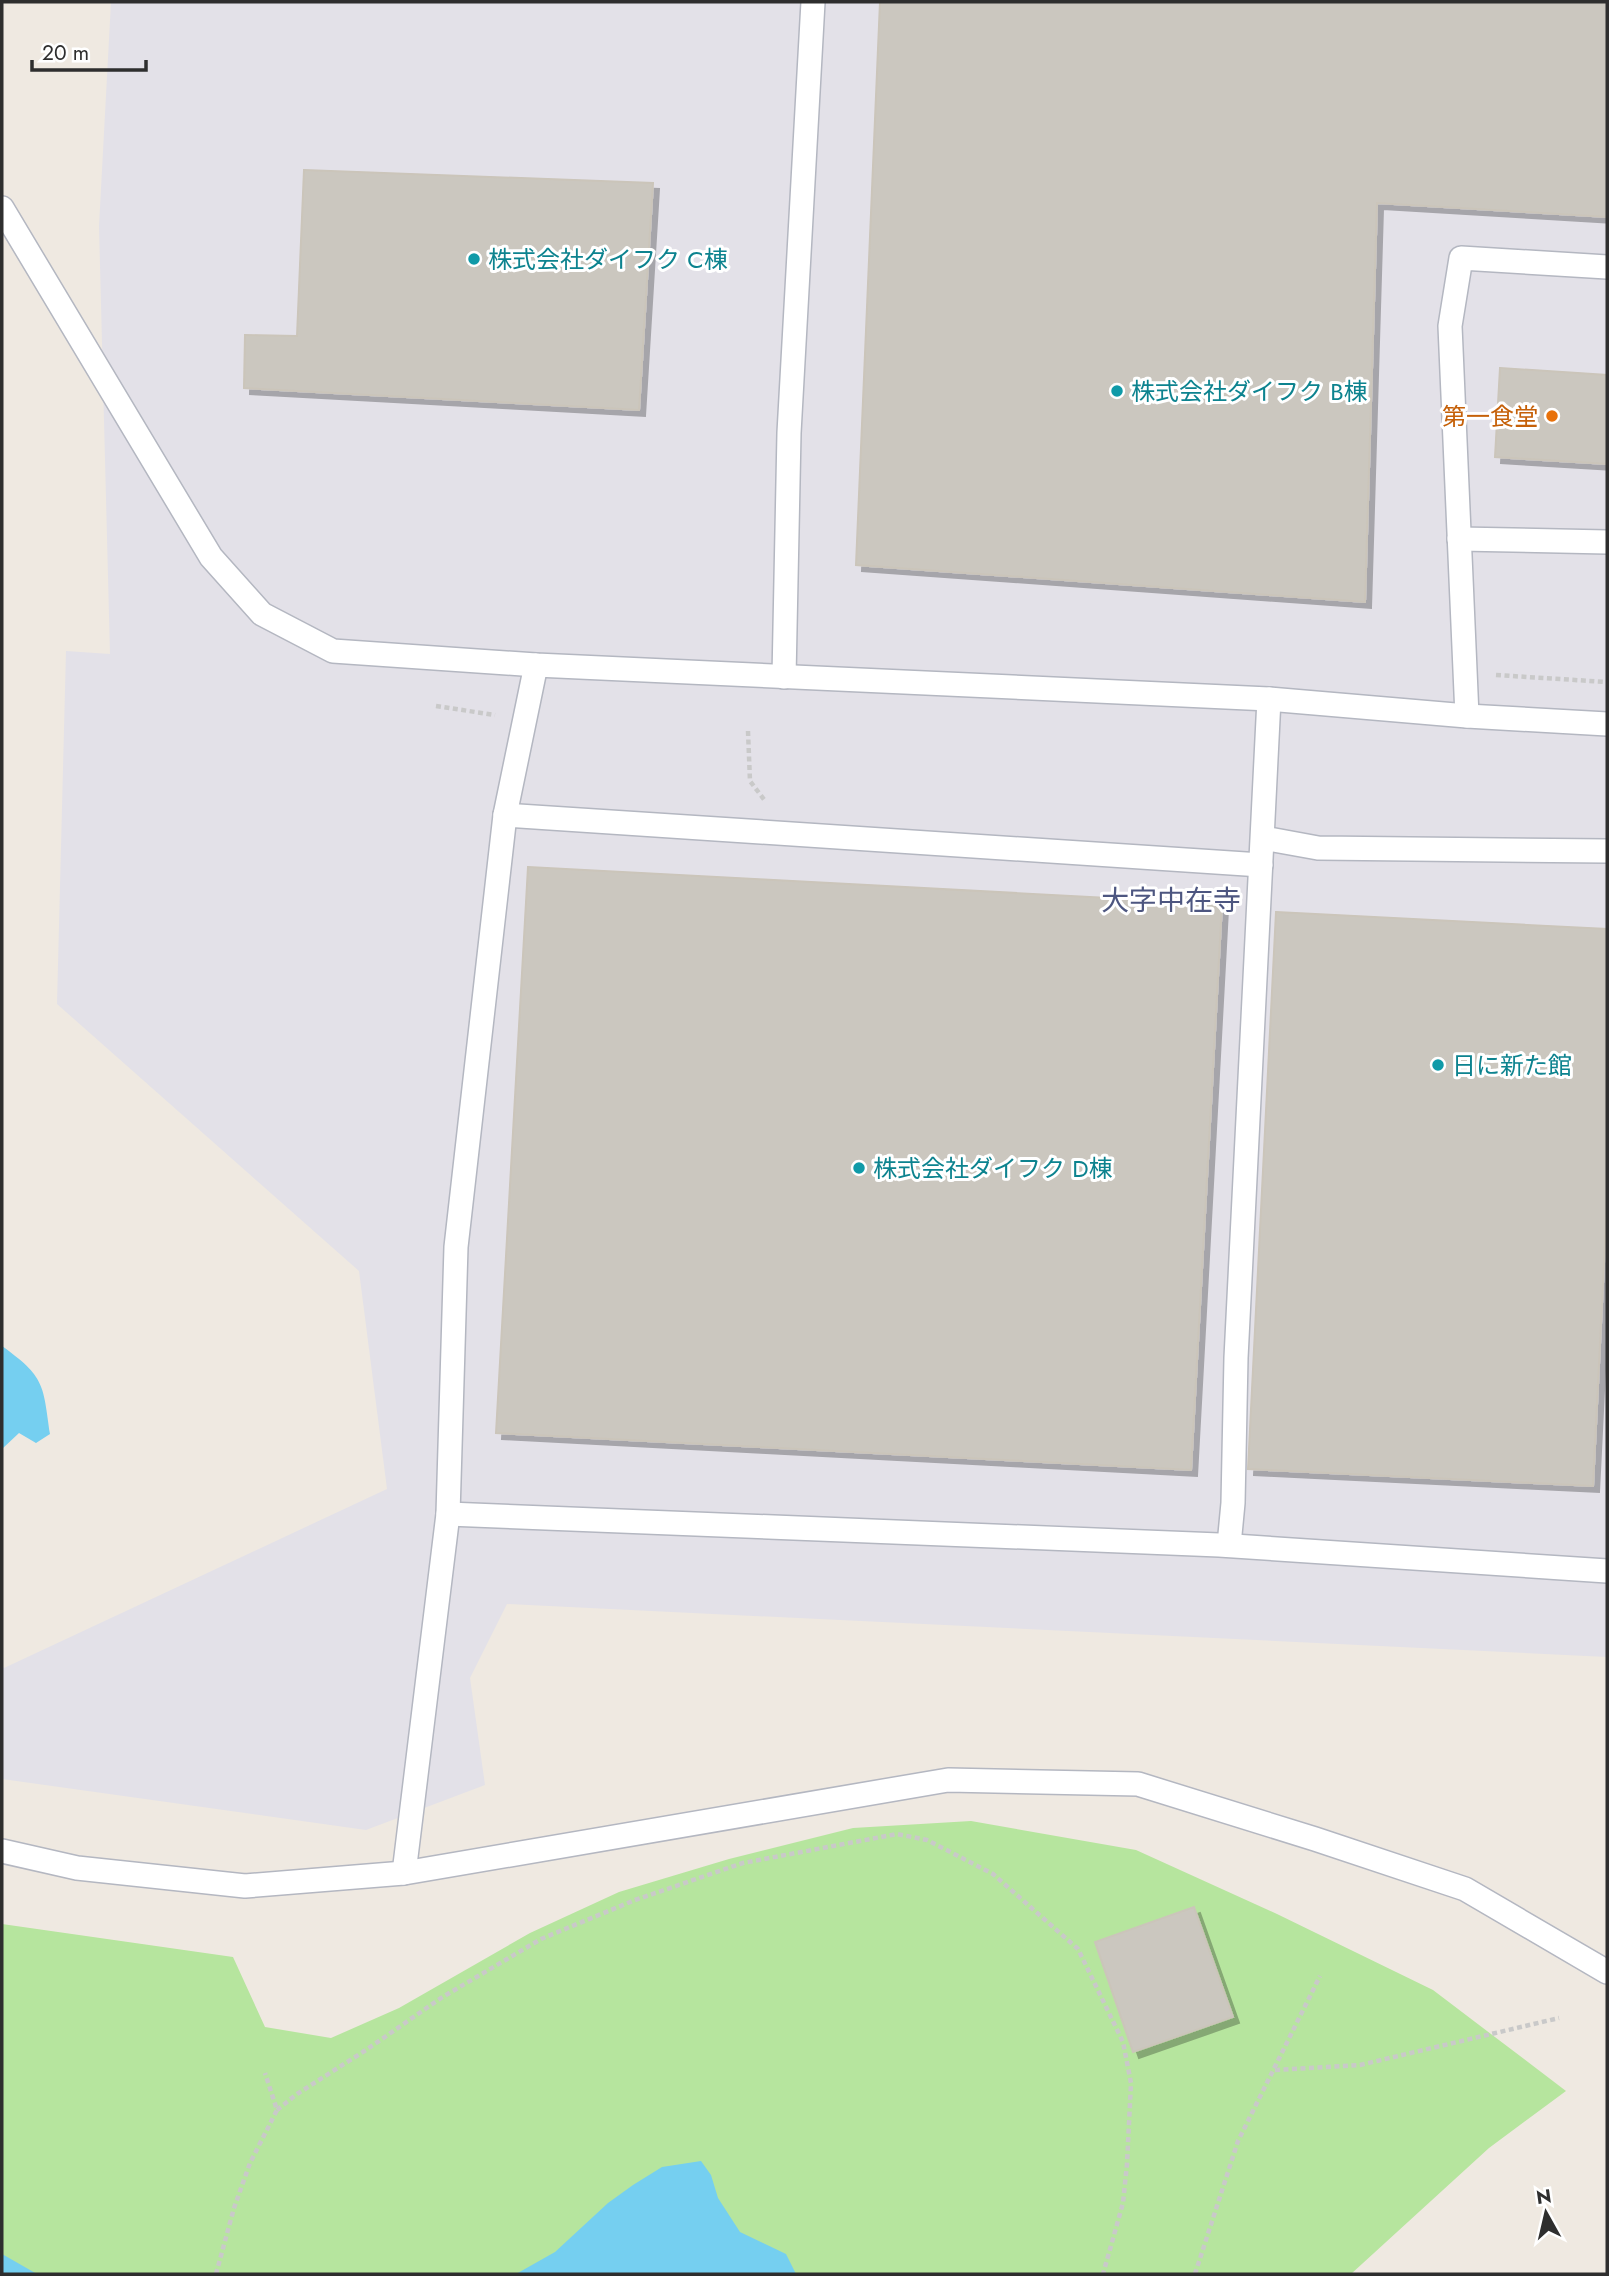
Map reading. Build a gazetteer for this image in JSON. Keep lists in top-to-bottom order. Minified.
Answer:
{"districts":["大字中在寺"],"places":["株式会社ダイフク C棟","株式会社ダイフク B棟","第一食堂","日に新た館","株式会社ダイフク D棟"],"scale_bar":"20 m","north":"top"}
